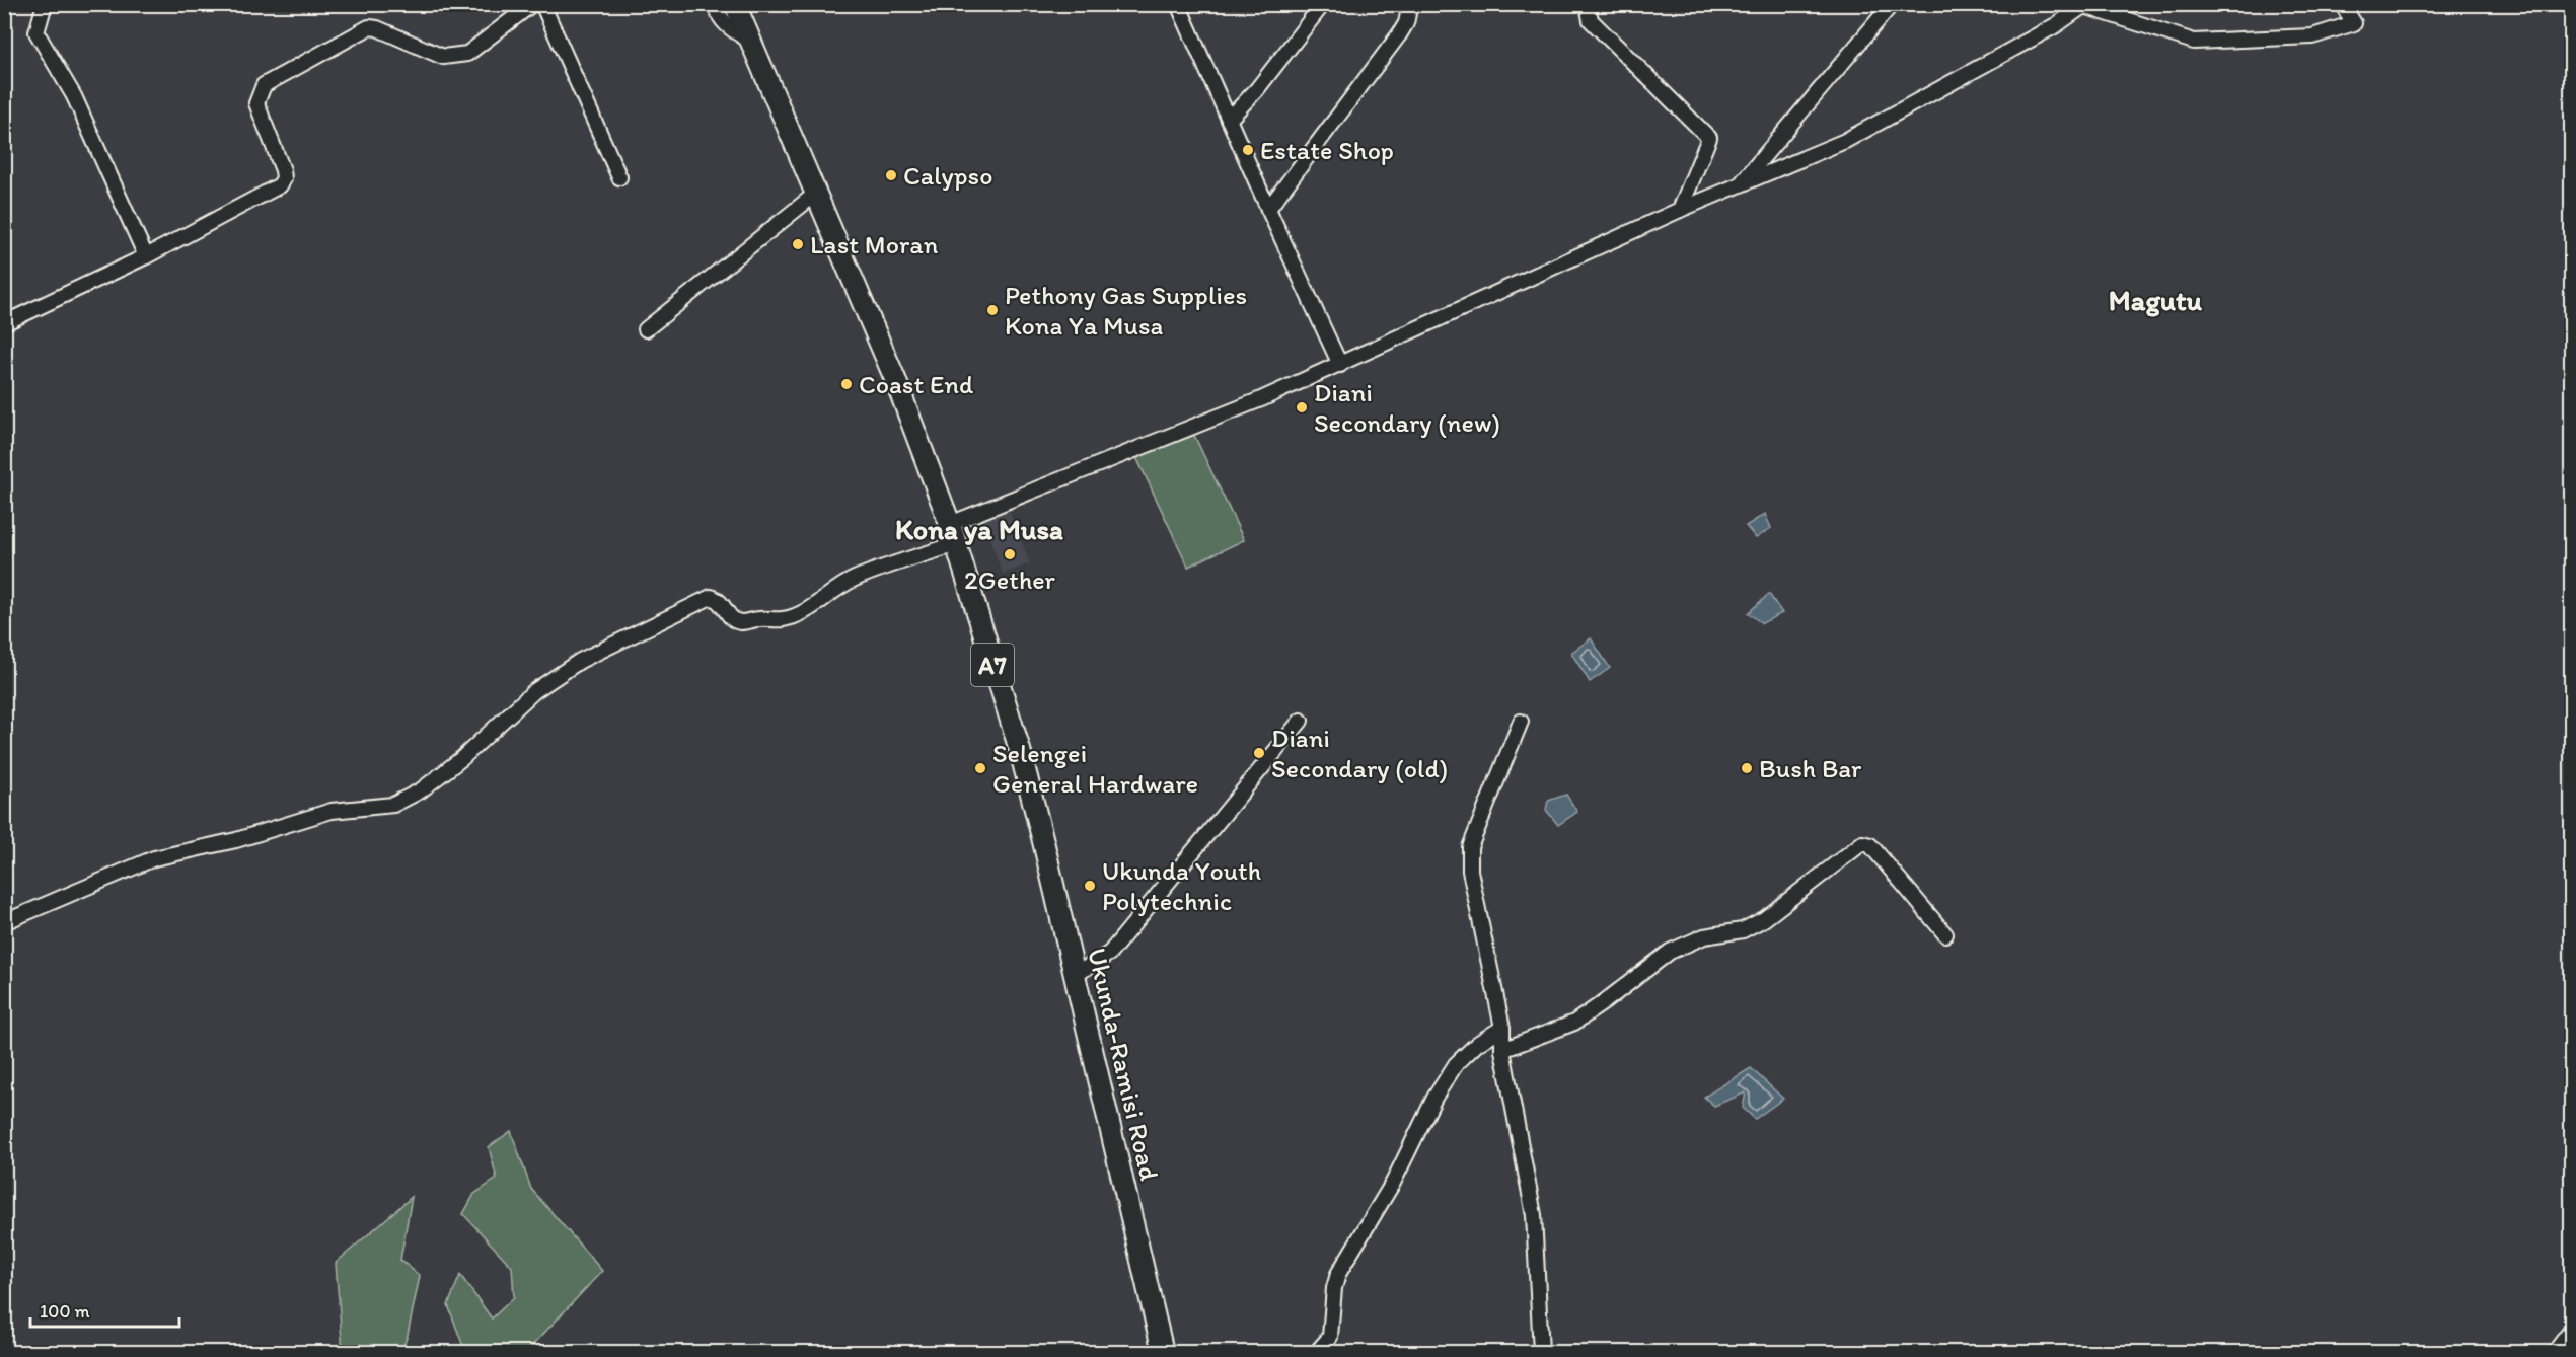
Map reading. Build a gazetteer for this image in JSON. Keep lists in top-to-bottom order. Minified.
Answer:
{"streets":{"highway":["A7","Ukunda-Ramisi Road"]},"districts":["Magutu","Kona ya Musa"],"places":["Estate Shop","Calypso","Last Moran","Pethony Gas Supplies Kona Ya Musa","Coast End","Diani Secondary (new)","2Gether","Diani Secondary (old)","Selengei General Hardware","Bush Bar","Ukunda Youth Polytechnic"],"scale_bar":"100 m"}
